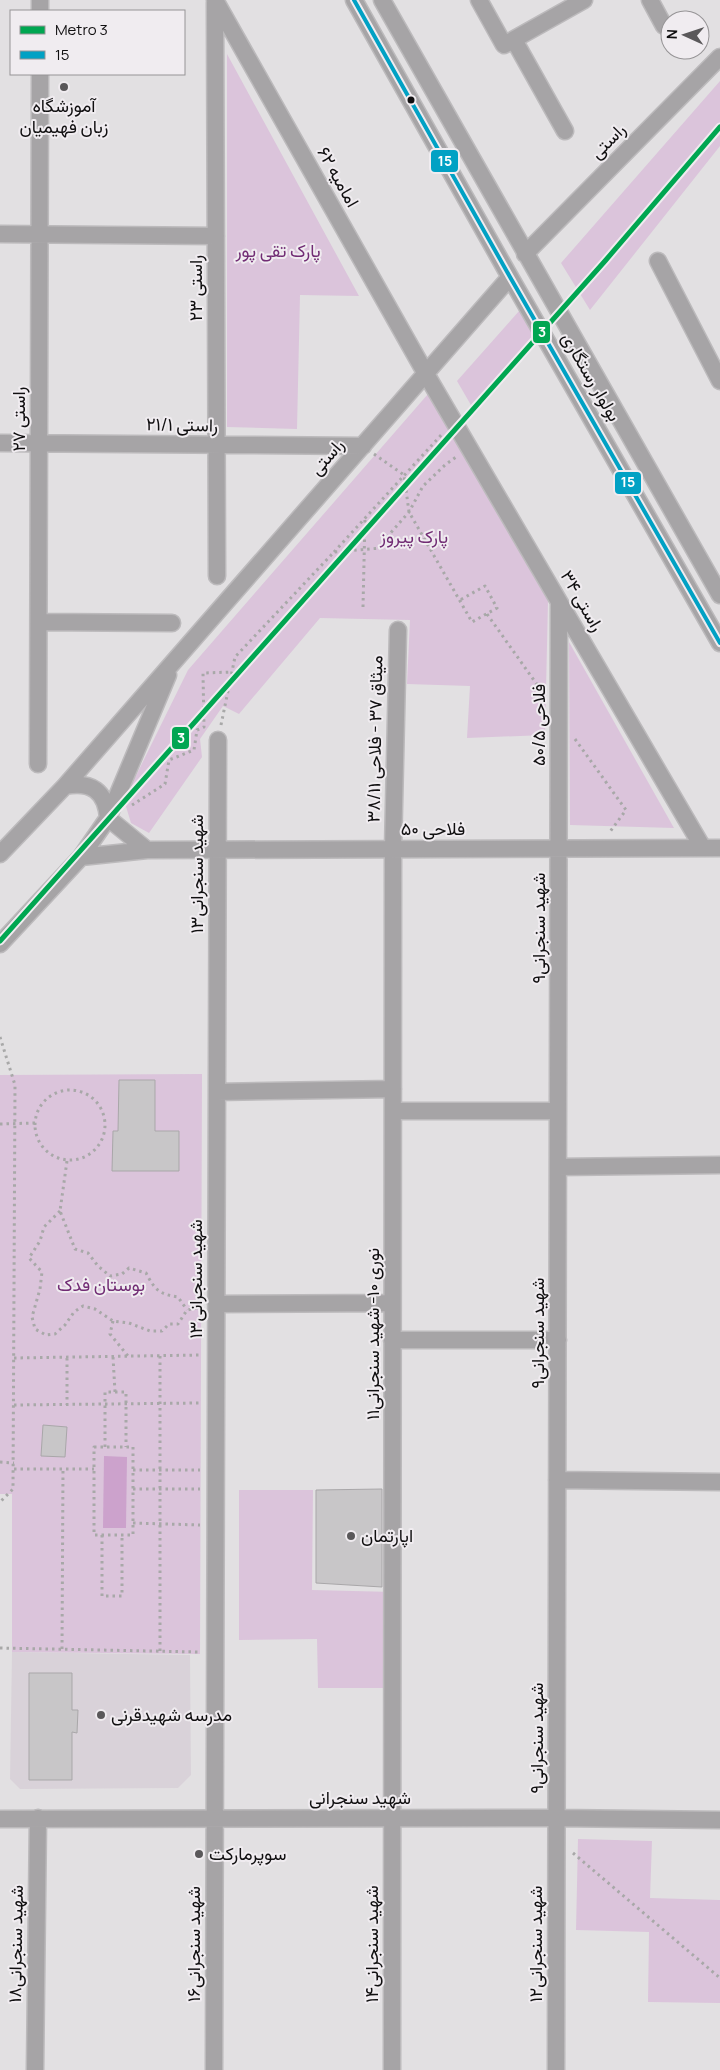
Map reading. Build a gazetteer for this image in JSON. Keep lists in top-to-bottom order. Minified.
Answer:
{"streets":{"street":["راستی","امامیه ۶۲","راستی ۲۳","بولوار رستگاری","راستی ۲۷","راستی ۲۱/۱","راستی ۳۴","فلاحی ۵۰/۵","میثاق ۳۷ - فلاحی ۳۸/۱۱","فلاحی ۵۰","شهید سنجرانی۱۳","شهید سنجرانی۹","نوری ۱۰- شهید سنجرانی۱۱","شهید سنجرانی","شهید سنجرانی۱۸","شهید سنجرانی۱۶","شهید سنجرانی۱۴","شهید سنجرانی۱۲"]},"crossings":[["راستی","امامیه ۶۲"],["راستی","بولوار رستگاری"],["راستی","راستی ۲۱/۱"],["راستی","راستی ۳۴"],["راستی","فلاحی ۵۰"],["امامیه ۶۲","راستی ۲۳"],["امامیه ۶۲","راستی ۳۴"],["راستی ۲۳","راستی ۲۱/۱"],["راستی ۲۷","راستی ۲۱/۱"],["راستی ۳۴","فلاحی ۵۰/۵"],["راستی ۳۴","فلاحی ۵۰"],["فلاحی ۵۰/۵","فلاحی ۵۰"],["فلاحی ۵۰/۵","شهید سنجرانی۹"],["میثاق ۳۷ - فلاحی ۳۸/۱۱","فلاحی ۵۰"],["میثاق ۳۷ - فلاحی ۳۸/۱۱","نوری ۱۰- شهید سنجرانی۱۱"],["فلاحی ۵۰","شهید سنجرانی۱۳"],["فلاحی ۵۰","شهید سنجرانی۹"],["فلاحی ۵۰","نوری ۱۰- شهید سنجرانی۱۱"],["شهید سنجرانی۱۳","شهید سنجرانی"],["شهید سنجرانی۱۳","شهید سنجرانی۱۶"],["شهید سنجرانی۹","شهید سنجرانی"],["شهید سنجرانی۹","شهید سنجرانی۱۲"],["نوری ۱۰- شهید سنجرانی۱۱","شهید سنجرانی"],["نوری ۱۰- شهید سنجرانی۱۱","شهید سنجرانی۱۴"],["شهید سنجرانی","شهید سنجرانی۱۸"],["شهید سنجرانی","شهید سنجرانی۱۶"],["شهید سنجرانی","شهید سنجرانی۱۴"],["شهید سنجرانی","شهید سنجرانی۱۲"]],"parks":["پارک تقی پور","پارک پیروز","بوستان فدک"],"places":["آموزشگاه زبان فهیمیان","اپارتمان","مدرسه شهیدقرنی","سوپرمارکت"],"lines":["transit line 15","metro line 3"],"legend":["Metro 3","15"],"north":"left"}
